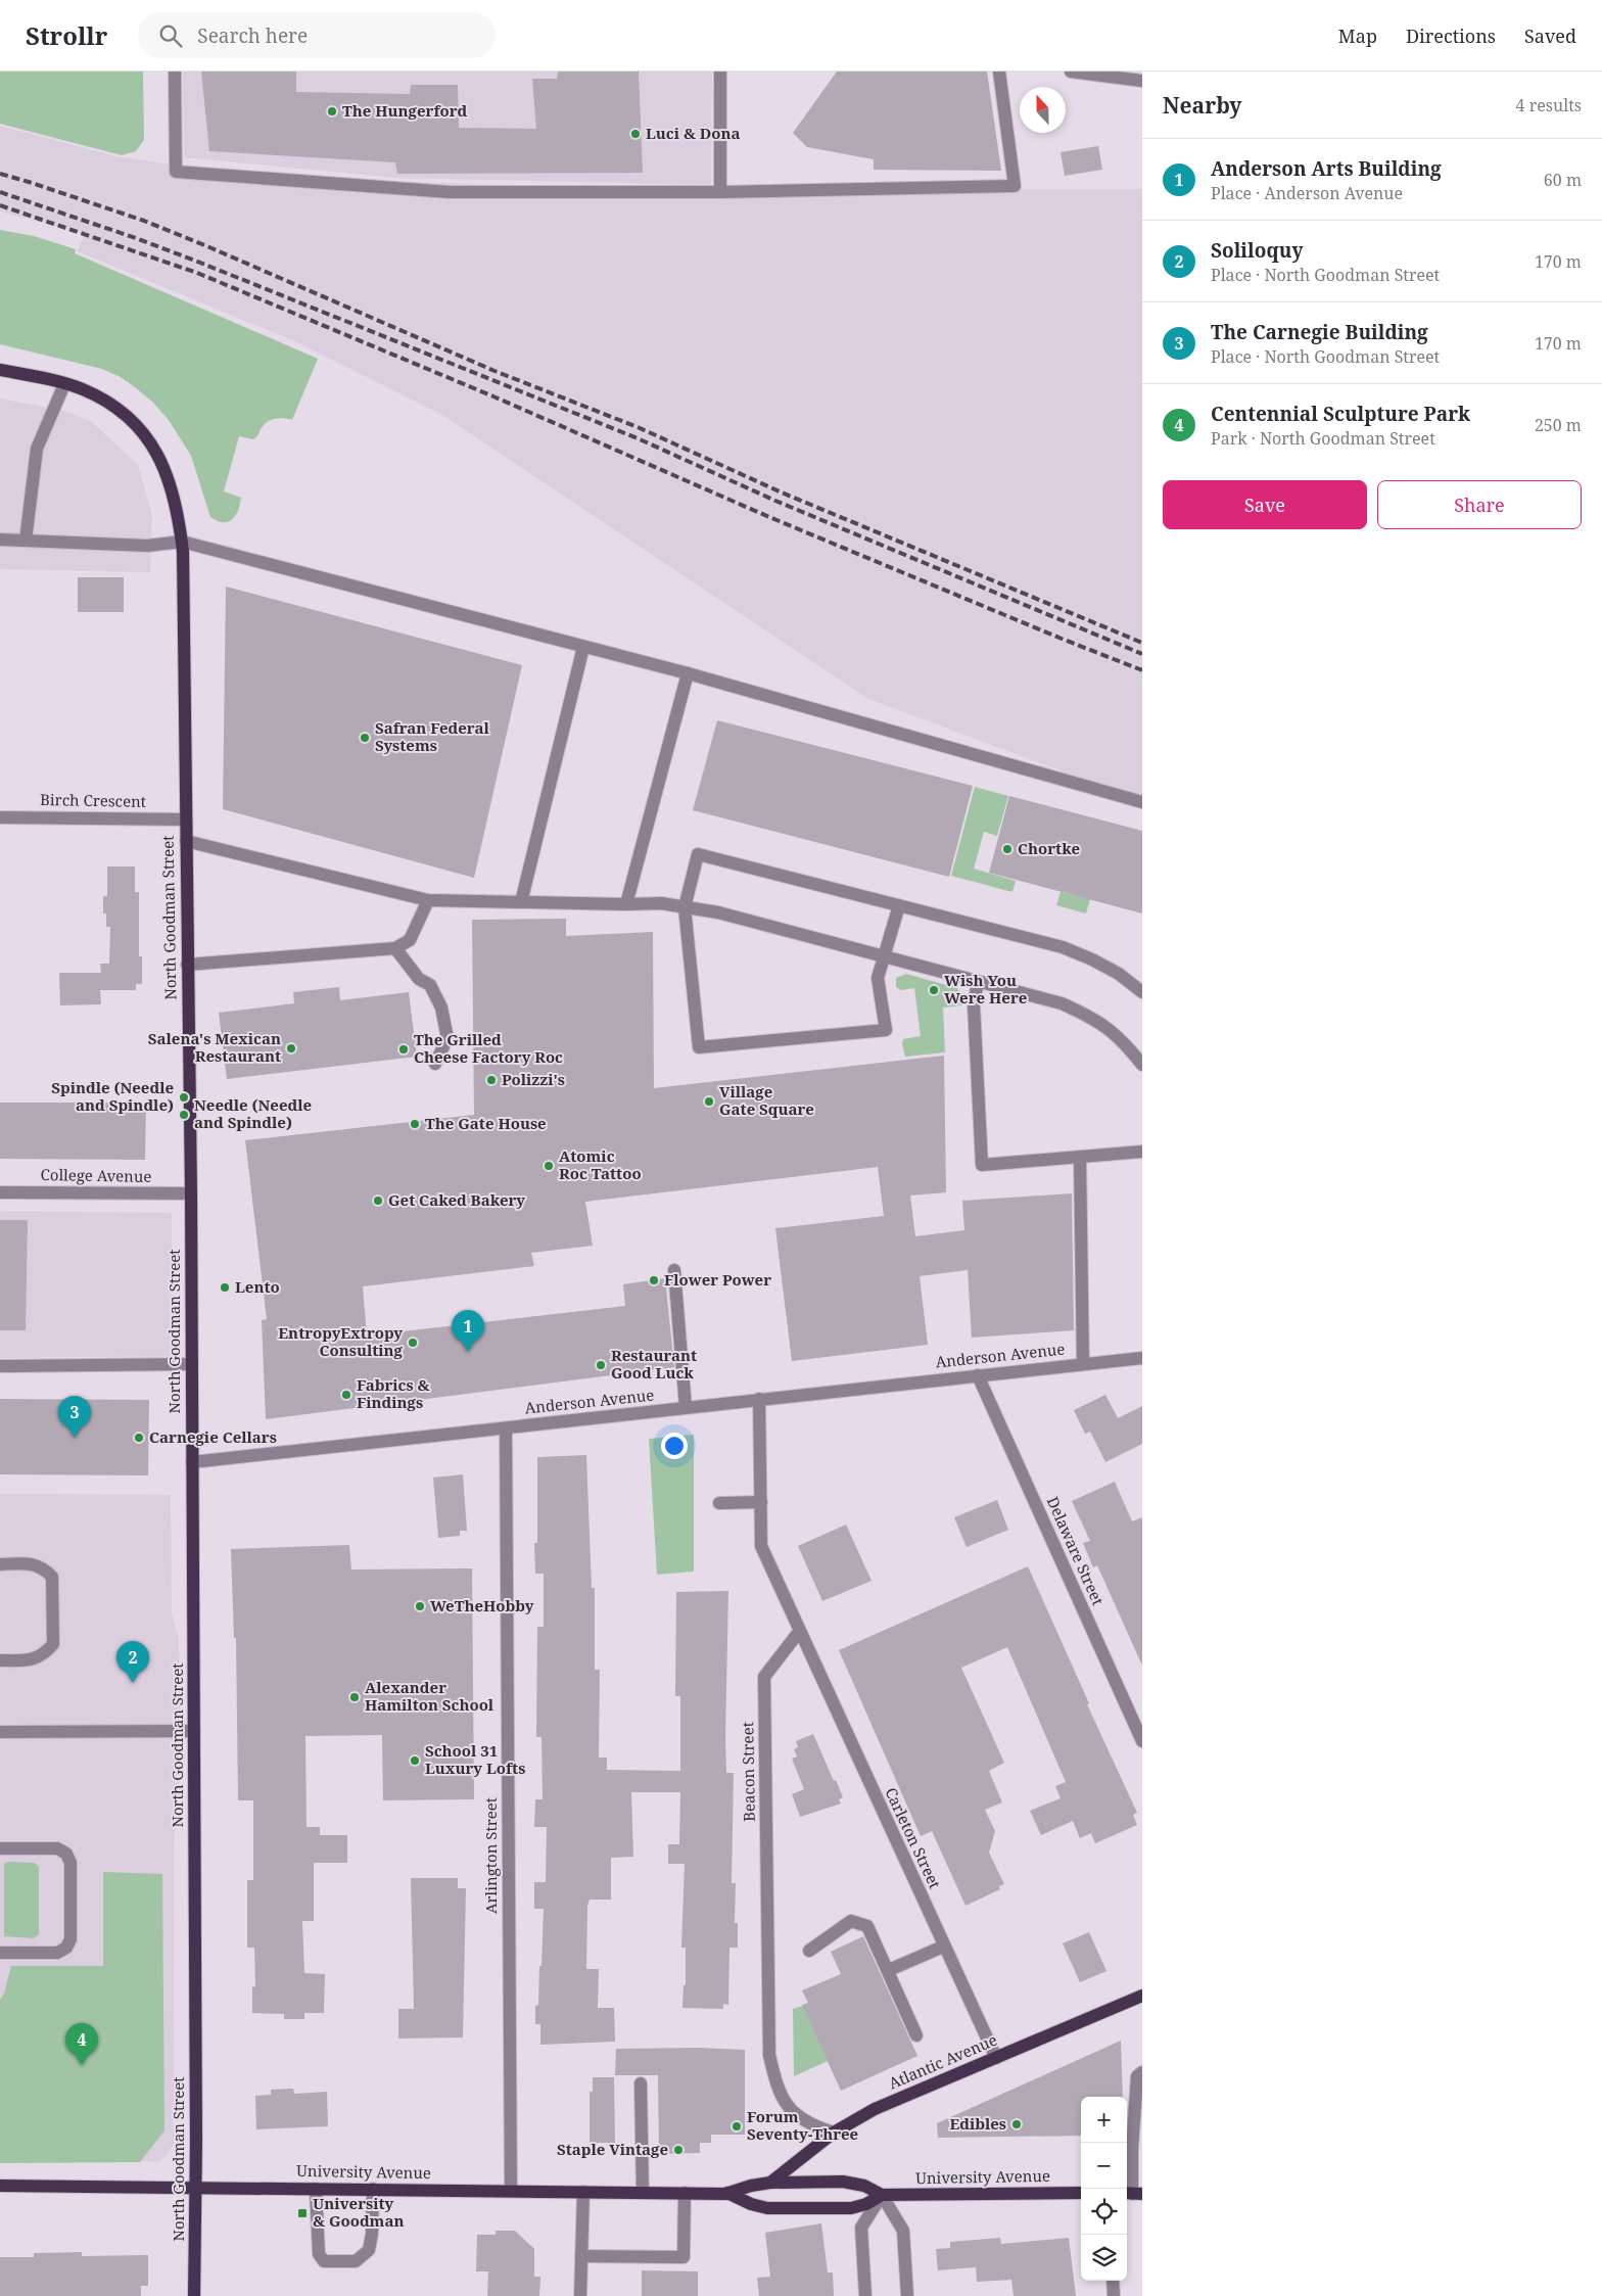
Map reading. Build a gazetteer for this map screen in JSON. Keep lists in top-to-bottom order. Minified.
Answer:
{"streets":{"main road":["North Goodman Street","Atlantic Avenue","University Avenue"],"street":["Birch Crescent","College Avenue","Anderson Avenue","Delaware Street","Beacon Street","Carleton Street","Arlington Street"]},"crossings":[["Birch Crescent","North Goodman Street"],["North Goodman Street","College Avenue"],["North Goodman Street","Anderson Avenue"],["North Goodman Street","University Avenue"],["Anderson Avenue","Delaware Street"],["Anderson Avenue","Arlington Street"],["Beacon Street","Carleton Street"],["Beacon Street","Atlantic Avenue"],["Carleton Street","Atlantic Avenue"],["Arlington Street","University Avenue"],["Atlantic Avenue","University Avenue"]],"places":{"other":["The Hungerford","Luci & Dona","Safran Federal Systems","Chortke","Wish You Were Here","Salena's Mexican Restaurant","The Grilled Cheese Factory Roc","Polizzi's","Spindle (Needle and Spindle)","Village Gate Square","Needle (Needle and Spindle)","The Gate House","Atomic Roc Tattoo","Get Caked Bakery","Flower Power","Lento","EntropyExtropy Consulting","Restaurant Good Luck","Fabrics & Findings","Carnegie Cellars","WeTheHobby","Alexander Hamilton School","School 31 Luxury Lofts","Edibles","Forum Seventy-Three","Staple Vintage"],"transit":["University & Goodman"]},"north":"top","page":{"header":"Strollr","search":"Search here","nav":["Map","Directions","Saved"],"heading":["Nearby","4 results"],"list":[{"mark":"1","name":"Anderson Arts Building","note":"Place · Anderson Avenue","value":"60 m"},{"mark":"2","name":"Soliloquy","note":"Place · North Goodman Street","value":"170 m"},{"mark":"3","name":"The Carnegie Building","note":"Place · North Goodman Street","value":"170 m"},{"mark":"4","name":"Centennial Sculpture Park","note":"Park · North Goodman Street","value":"250 m"}],"buttons":["Save","Share"],"pins":["1","3","2","4"],"map_buttons":["+","−"]}}
